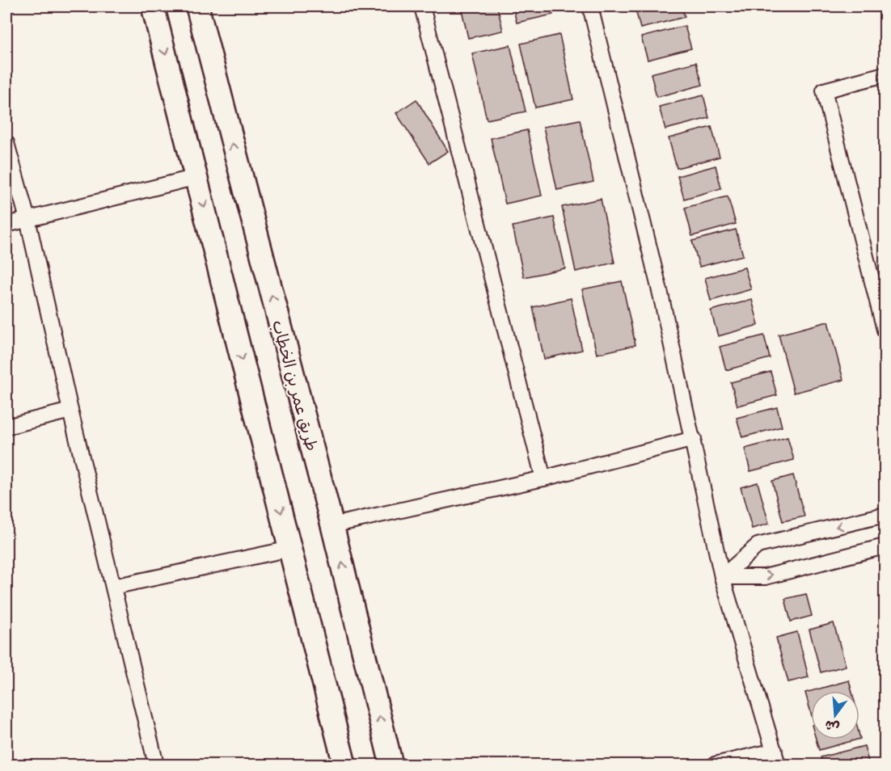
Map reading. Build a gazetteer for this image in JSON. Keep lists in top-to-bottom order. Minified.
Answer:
{"streets":{"main road":["طريق عمر بن الخطاب"]},"north":"bottom"}
